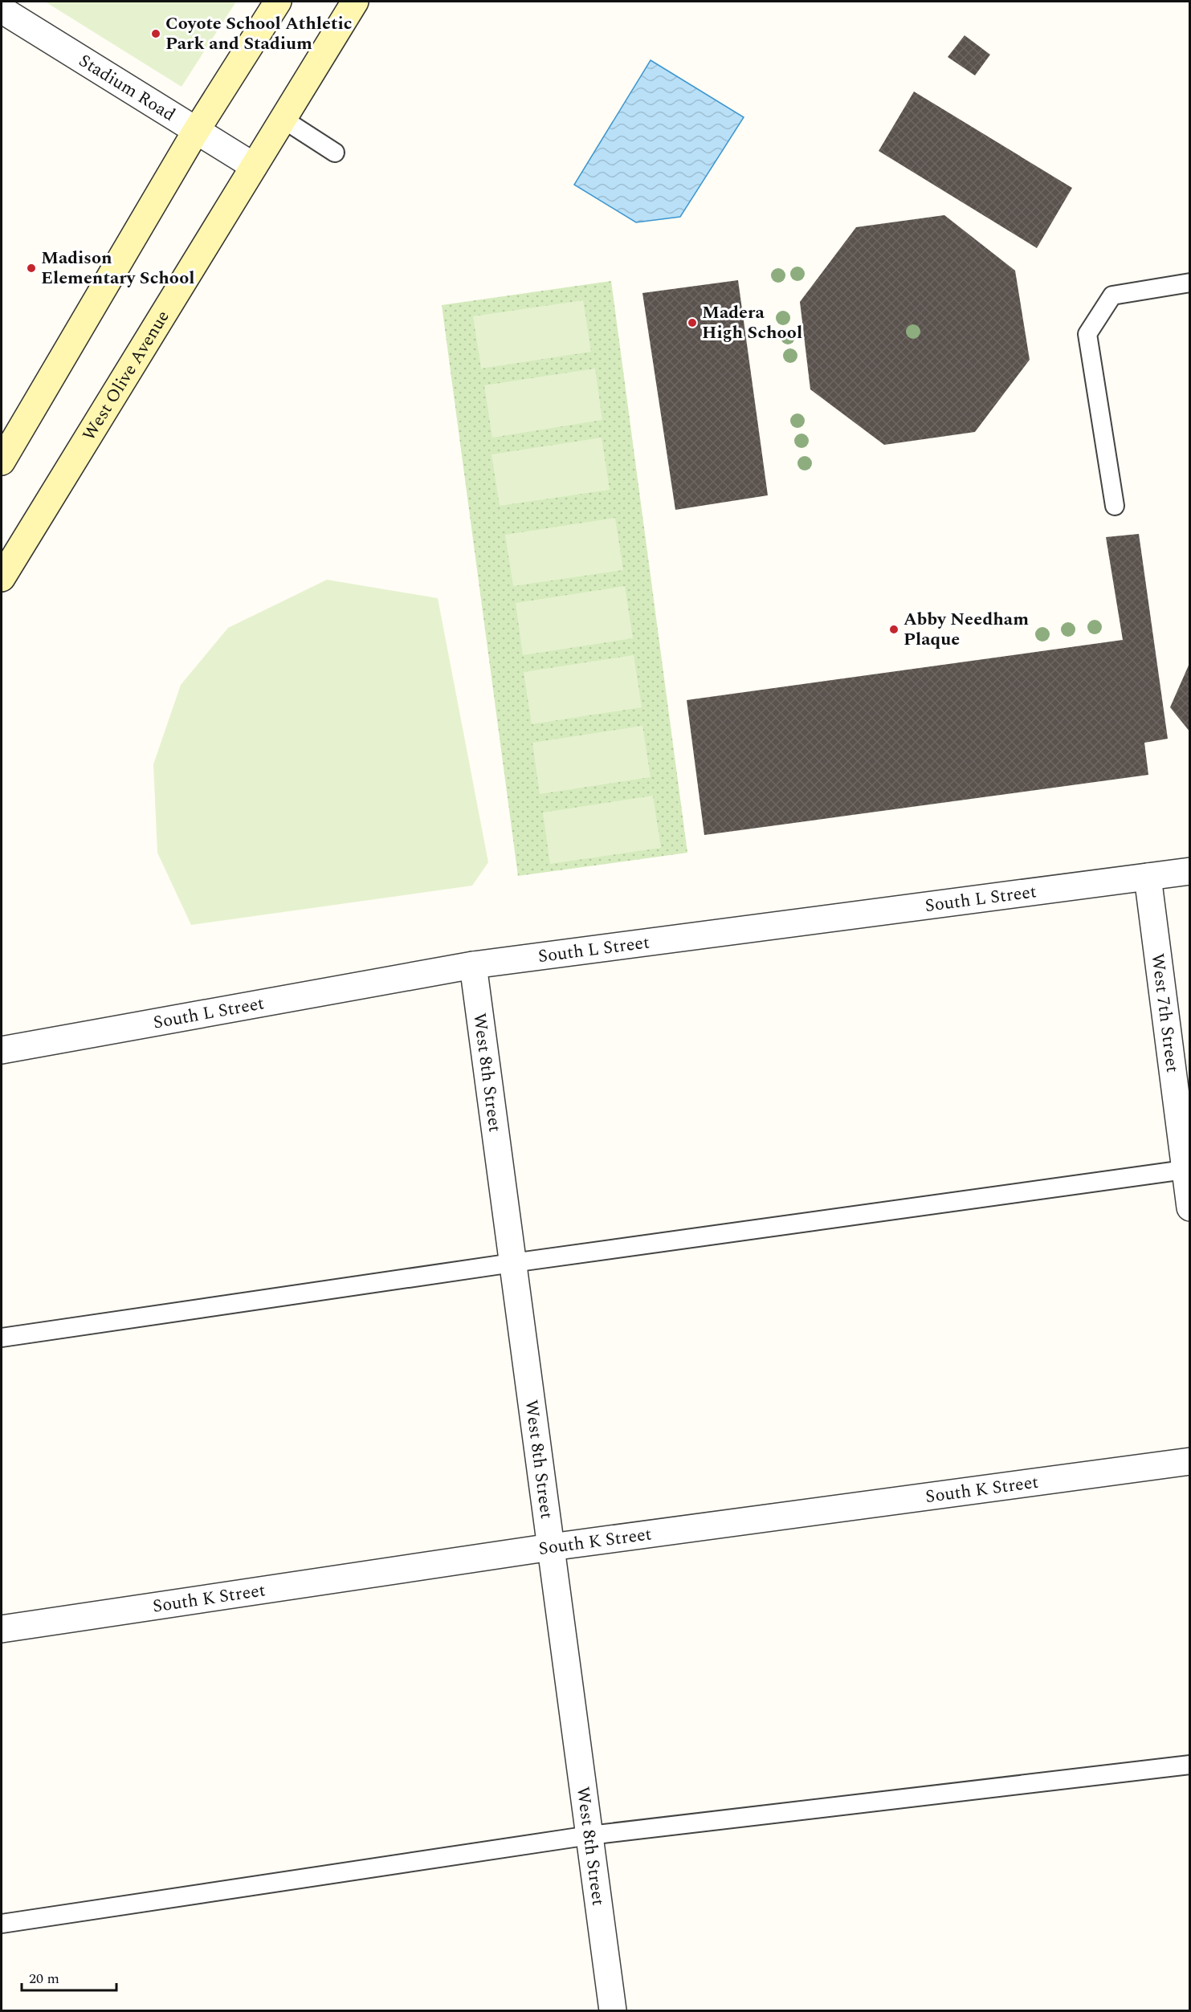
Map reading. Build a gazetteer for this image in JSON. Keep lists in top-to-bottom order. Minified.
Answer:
{"streets":{"main road":["West Olive Avenue"],"street":["Stadium Road","South L Street","West 7th Street","West 8th Street","South K Street"]},"crossings":[["Stadium Road","West Olive Avenue"],["South L Street","West 7th Street"],["South L Street","West 8th Street"],["West 8th Street","South K Street"]],"places":["Coyote School Athletic Park and Stadium","Madison Elementary School","Madera High School","Abby Needham Plaque"],"scale_bar":"20 m"}
